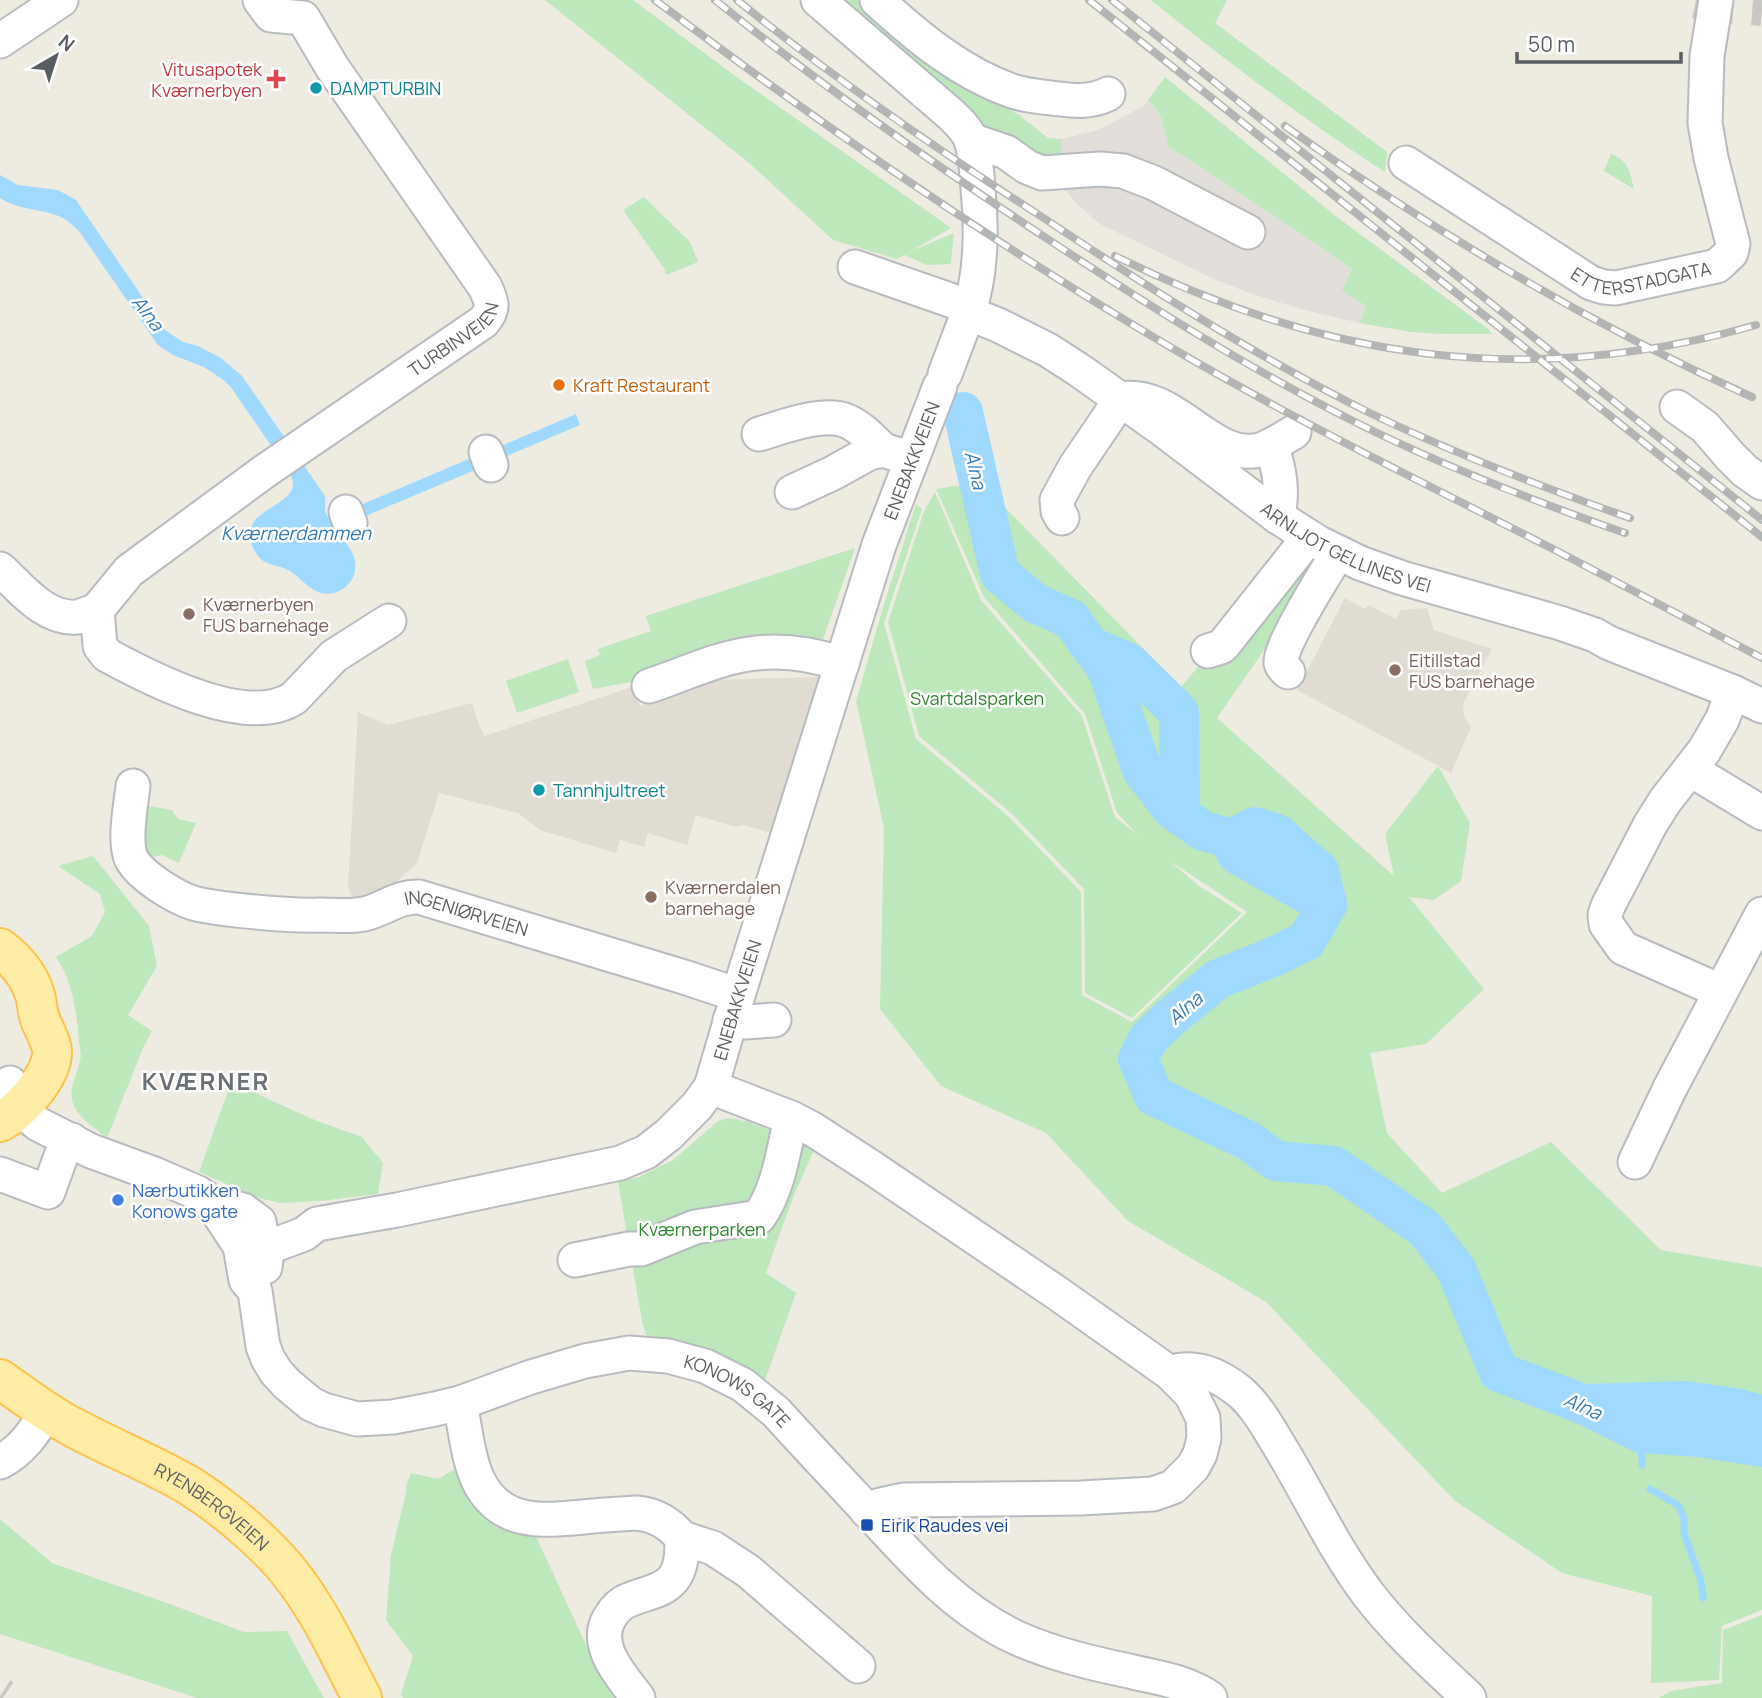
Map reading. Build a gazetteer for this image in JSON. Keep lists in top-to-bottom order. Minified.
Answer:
{"streets":{"main road":["RYENBERGVEIEN"],"street":["ETTERSTADGATA","TURBINVEIEN","ENEBAKKVEIEN","ARNLJOT GELLINES VEI","INGENIØRVEIEN","KONOWS GATE"]},"crossings":[["ENEBAKKVEIEN","ARNLJOT GELLINES VEI"],["ENEBAKKVEIEN","INGENIØRVEIEN"],["ENEBAKKVEIEN","KONOWS GATE"]],"districts":["KVÆRNER"],"water":["Alna","Kværnerdammen"],"parks":["Svartdalsparken","Kværnerparken"],"places":{"health":["Vitusapotek Kværnerbyen"],"other":["DAMPTURBIN","Kraft Restaurant","Kværnerbyen FUS barnehage","Eitillstad FUS barnehage","Tannhjultreet","Kværnerdalen barnehage","Nærbutikken Konows gate"],"transit":["Eirik Raudes vei"]},"scale_bar":"50 m","north":"top right"}
